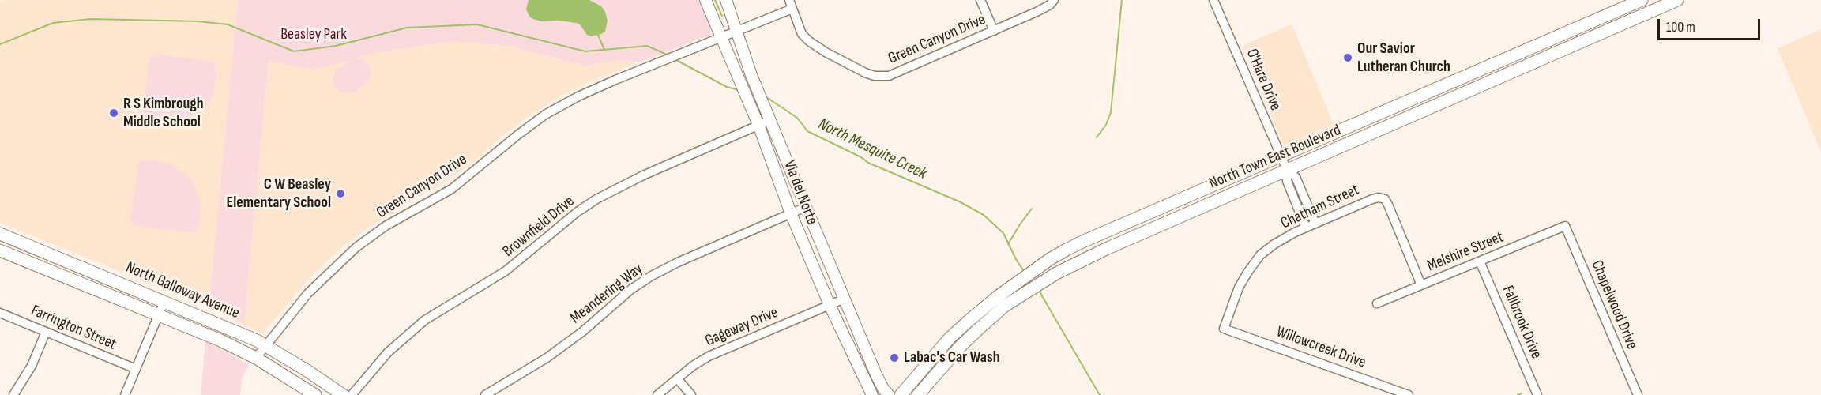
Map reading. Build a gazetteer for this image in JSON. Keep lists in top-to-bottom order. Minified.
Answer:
{"streets":{"main road":["North Town East Boulevard","North Galloway Avenue"],"street":["Green Canyon Drive","O'Hare Drive","Via del Norte","Chatham Street","Brownfield Drive","Melshire Street","Meandering Way","Chapelwood Drive","Fallbrook Drive","Gageway Drive","Farrington Street","Willowcreek Drive"]},"crossings":[["Green Canyon Drive","Via del Norte"],["Green Canyon Drive","North Galloway Avenue"],["O'Hare Drive","North Town East Boulevard"],["Via del Norte","Brownfield Drive"],["Via del Norte","Meandering Way"],["Via del Norte","Gageway Drive"],["Chatham Street","Melshire Street"],["Chatham Street","Willowcreek Drive"],["Melshire Street","Chapelwood Drive"],["Melshire Street","Fallbrook Drive"]],"water":["North Mesquite Creek"],"parks":["Beasley Park"],"places":["Our Savior Lutheran Church","R S Kimbrough Middle School","C W Beasley Elementary School","Labac's Car Wash"],"scale_bar":"100 m"}
